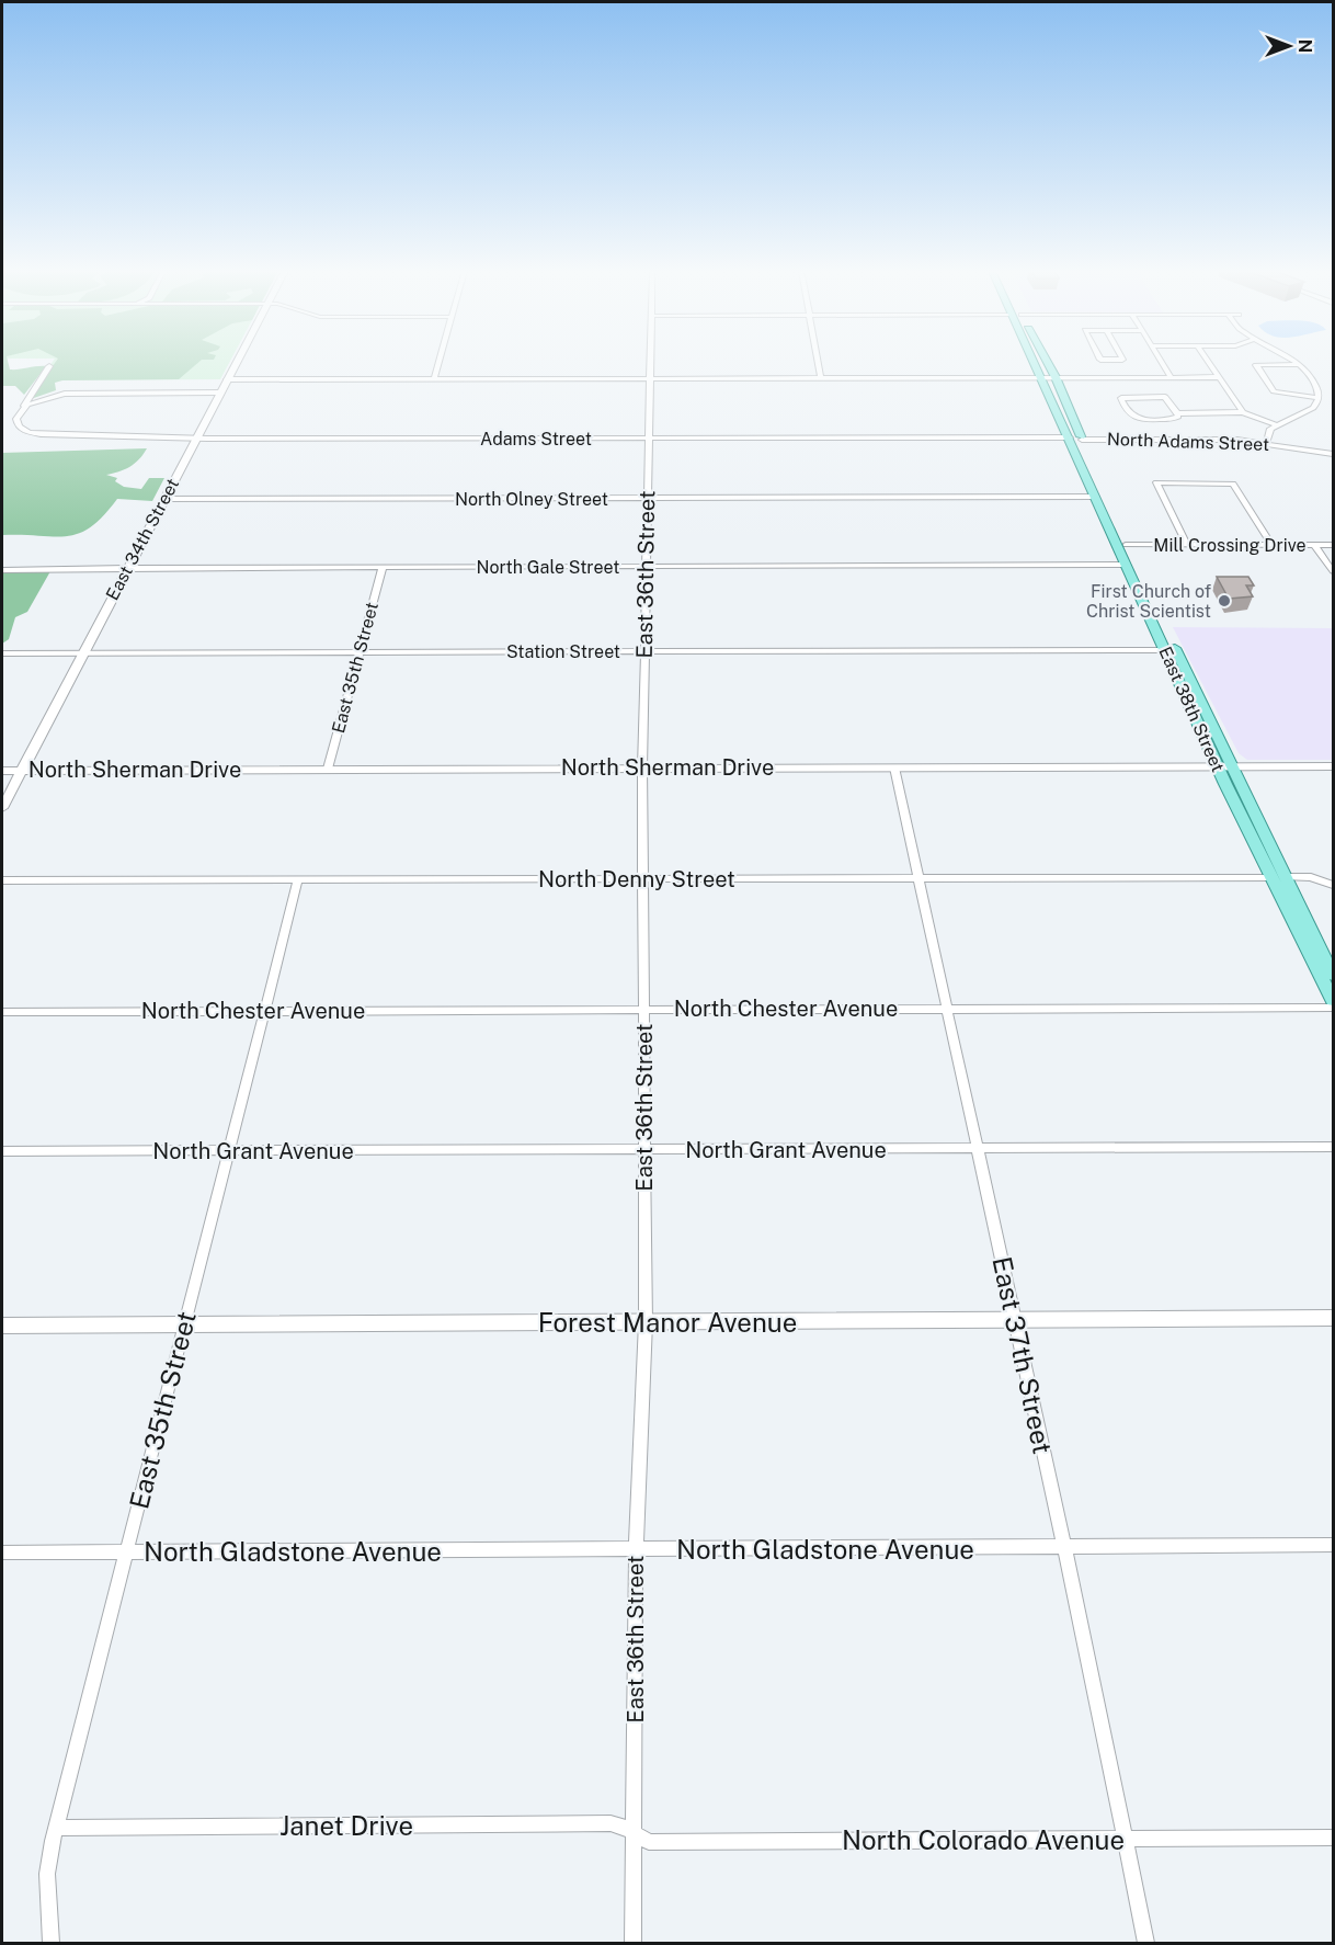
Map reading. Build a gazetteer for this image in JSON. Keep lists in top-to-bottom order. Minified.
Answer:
{"streets":{"main road":["East 34th Street","East 38th Street","North Sherman Drive","Forest Manor Avenue"],"street":["Adams Street","North Adams Street","North Olney Street","Mill Crossing Drive","North Gale Street","East 36th Street","Station Street","East 35th Street","North Denny Street","North Chester Avenue","North Grant Avenue","East 37th Street","North Gladstone Avenue","Janet Drive","North Colorado Avenue"]},"crossings":[["Adams Street","North Adams Street"],["Adams Street","East 34th Street"],["Adams Street","East 36th Street"],["Adams Street","East 38th Street"],["North Adams Street","East 38th Street"],["North Olney Street","East 34th Street"],["North Olney Street","East 36th Street"],["North Olney Street","East 38th Street"],["East 34th Street","North Gale Street"],["East 34th Street","Station Street"],["East 34th Street","North Sherman Drive"],["Mill Crossing Drive","East 38th Street"],["North Gale Street","East 36th Street"],["North Gale Street","East 35th Street"],["North Gale Street","East 38th Street"],["East 36th Street","Station Street"],["East 36th Street","North Sherman Drive"],["East 36th Street","North Denny Street"],["East 36th Street","North Chester Avenue"],["East 36th Street","North Grant Avenue"],["East 36th Street","Forest Manor Avenue"],["East 36th Street","North Gladstone Avenue"],["East 36th Street","Janet Drive"],["East 36th Street","North Colorado Avenue"],["Station Street","East 35th Street"],["Station Street","East 38th Street"],["East 35th Street","North Sherman Drive"],["East 35th Street","North Denny Street"],["East 35th Street","North Chester Avenue"],["East 35th Street","North Grant Avenue"],["East 35th Street","Forest Manor Avenue"],["East 35th Street","North Gladstone Avenue"],["East 35th Street","Janet Drive"],["East 38th Street","North Sherman Drive"],["East 38th Street","North Denny Street"],["North Sherman Drive","East 37th Street"],["North Denny Street","East 37th Street"],["North Chester Avenue","East 37th Street"],["North Grant Avenue","East 37th Street"],["Forest Manor Avenue","East 37th Street"],["East 37th Street","North Gladstone Avenue"],["East 37th Street","North Colorado Avenue"],["Janet Drive","North Colorado Avenue"]],"places":["First Church of Christ Scientist"],"north":"right"}
